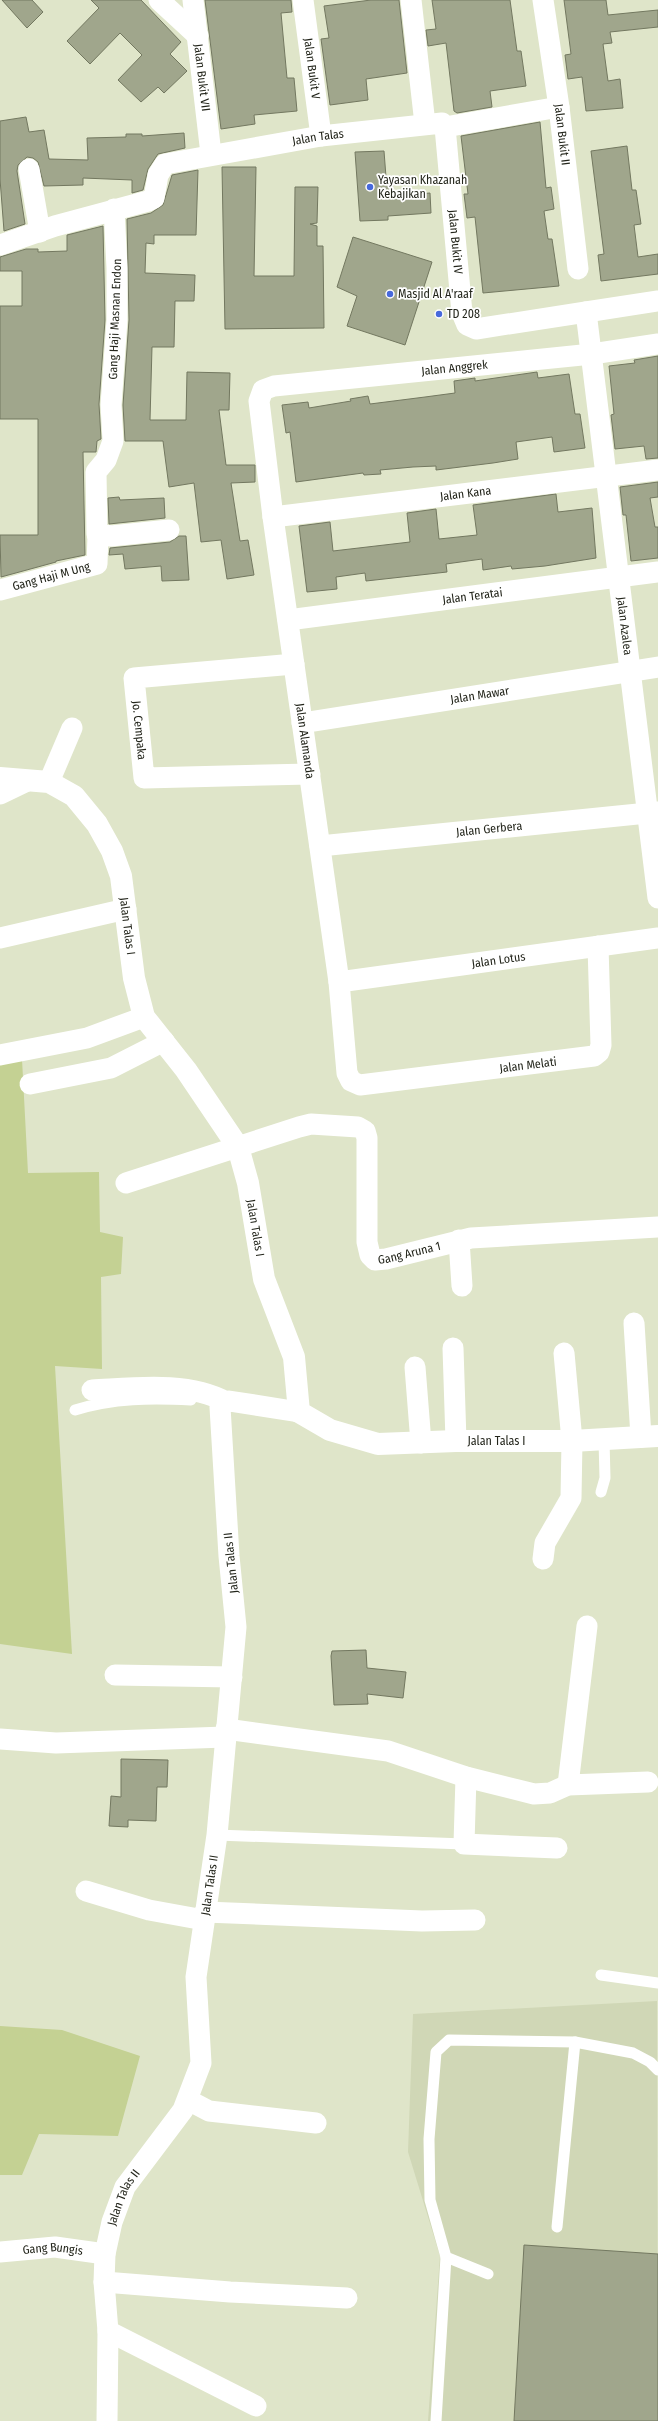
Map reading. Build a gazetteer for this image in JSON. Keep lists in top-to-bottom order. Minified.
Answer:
{"streets":{"street":["Jalan Bukit V","Jalan Bukit VII","Jalan Bukit II","Jalan Talas","Jalan Bukit IV","Gang Haji Masnan Endon","Jalan Anggrek","Jalan Kana","Gang Haji M Ung","Jalan Teratai","Jalan Azalea","Jalan Mawar","Jo. Cempaka","Jalan Alamanda","Jalan Gerbera","Jalan Talas I","Jalan Lotus","Jalan Melati","Gang Aruna 1","Jalan Talas II","Gang Bungis"]},"crossings":[["Jalan Bukit V","Jalan Talas"],["Jalan Bukit VII","Jalan Talas"],["Jalan Bukit II","Jalan Talas"],["Jalan Talas","Jalan Bukit IV"],["Gang Haji Masnan Endon","Gang Haji M Ung"],["Jalan Anggrek","Jalan Azalea"],["Jalan Anggrek","Jalan Alamanda"],["Jalan Kana","Jalan Azalea"],["Jalan Kana","Jalan Alamanda"],["Jalan Teratai","Jalan Azalea"],["Jalan Teratai","Jalan Alamanda"],["Jalan Azalea","Jalan Mawar"],["Jalan Azalea","Jalan Gerbera"],["Jalan Mawar","Jalan Alamanda"],["Jo. Cempaka","Jalan Alamanda"],["Jalan Alamanda","Jalan Gerbera"],["Jalan Alamanda","Jalan Lotus"],["Jalan Alamanda","Jalan Melati"],["Jalan Talas I","Gang Aruna 1"],["Jalan Lotus","Jalan Melati"],["Jalan Talas II","Gang Bungis"]],"places":["Yayasan Khazanah Kebajikan","Masjid Al A'raaf","TD 208"]}
